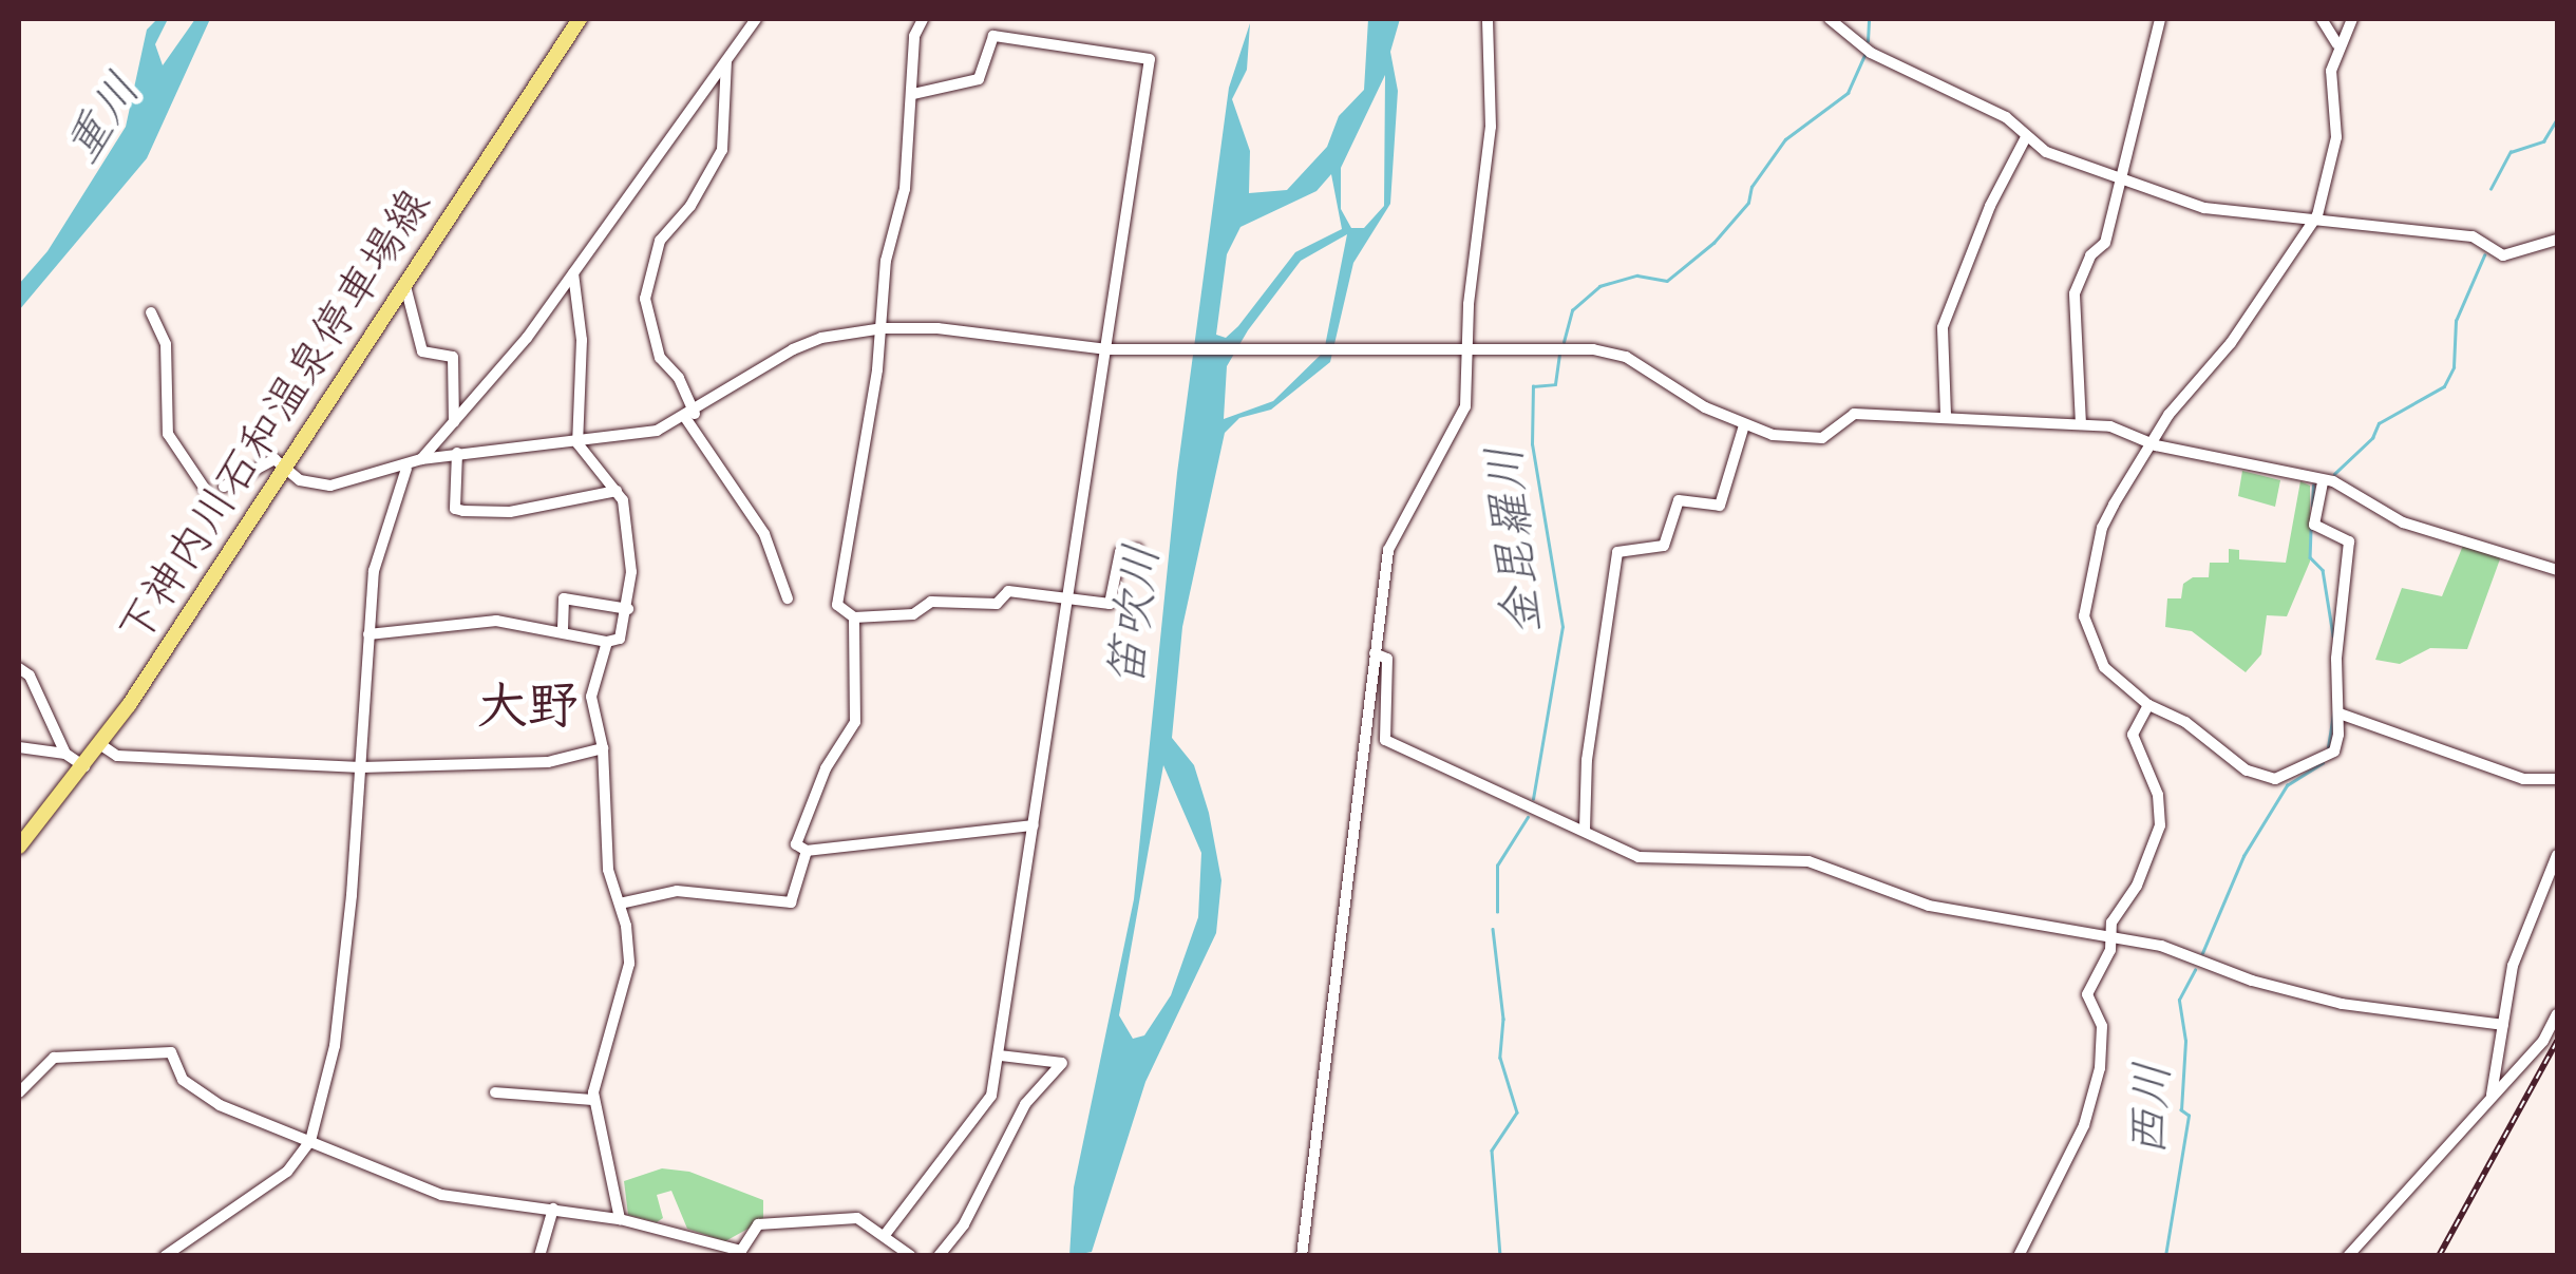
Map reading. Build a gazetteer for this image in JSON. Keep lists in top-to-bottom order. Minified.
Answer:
{"streets":{"main road":["下神内川石和温泉停車場線"]},"districts":["大野"],"water":["重川","金毘羅川","笛吹川","西川"]}
